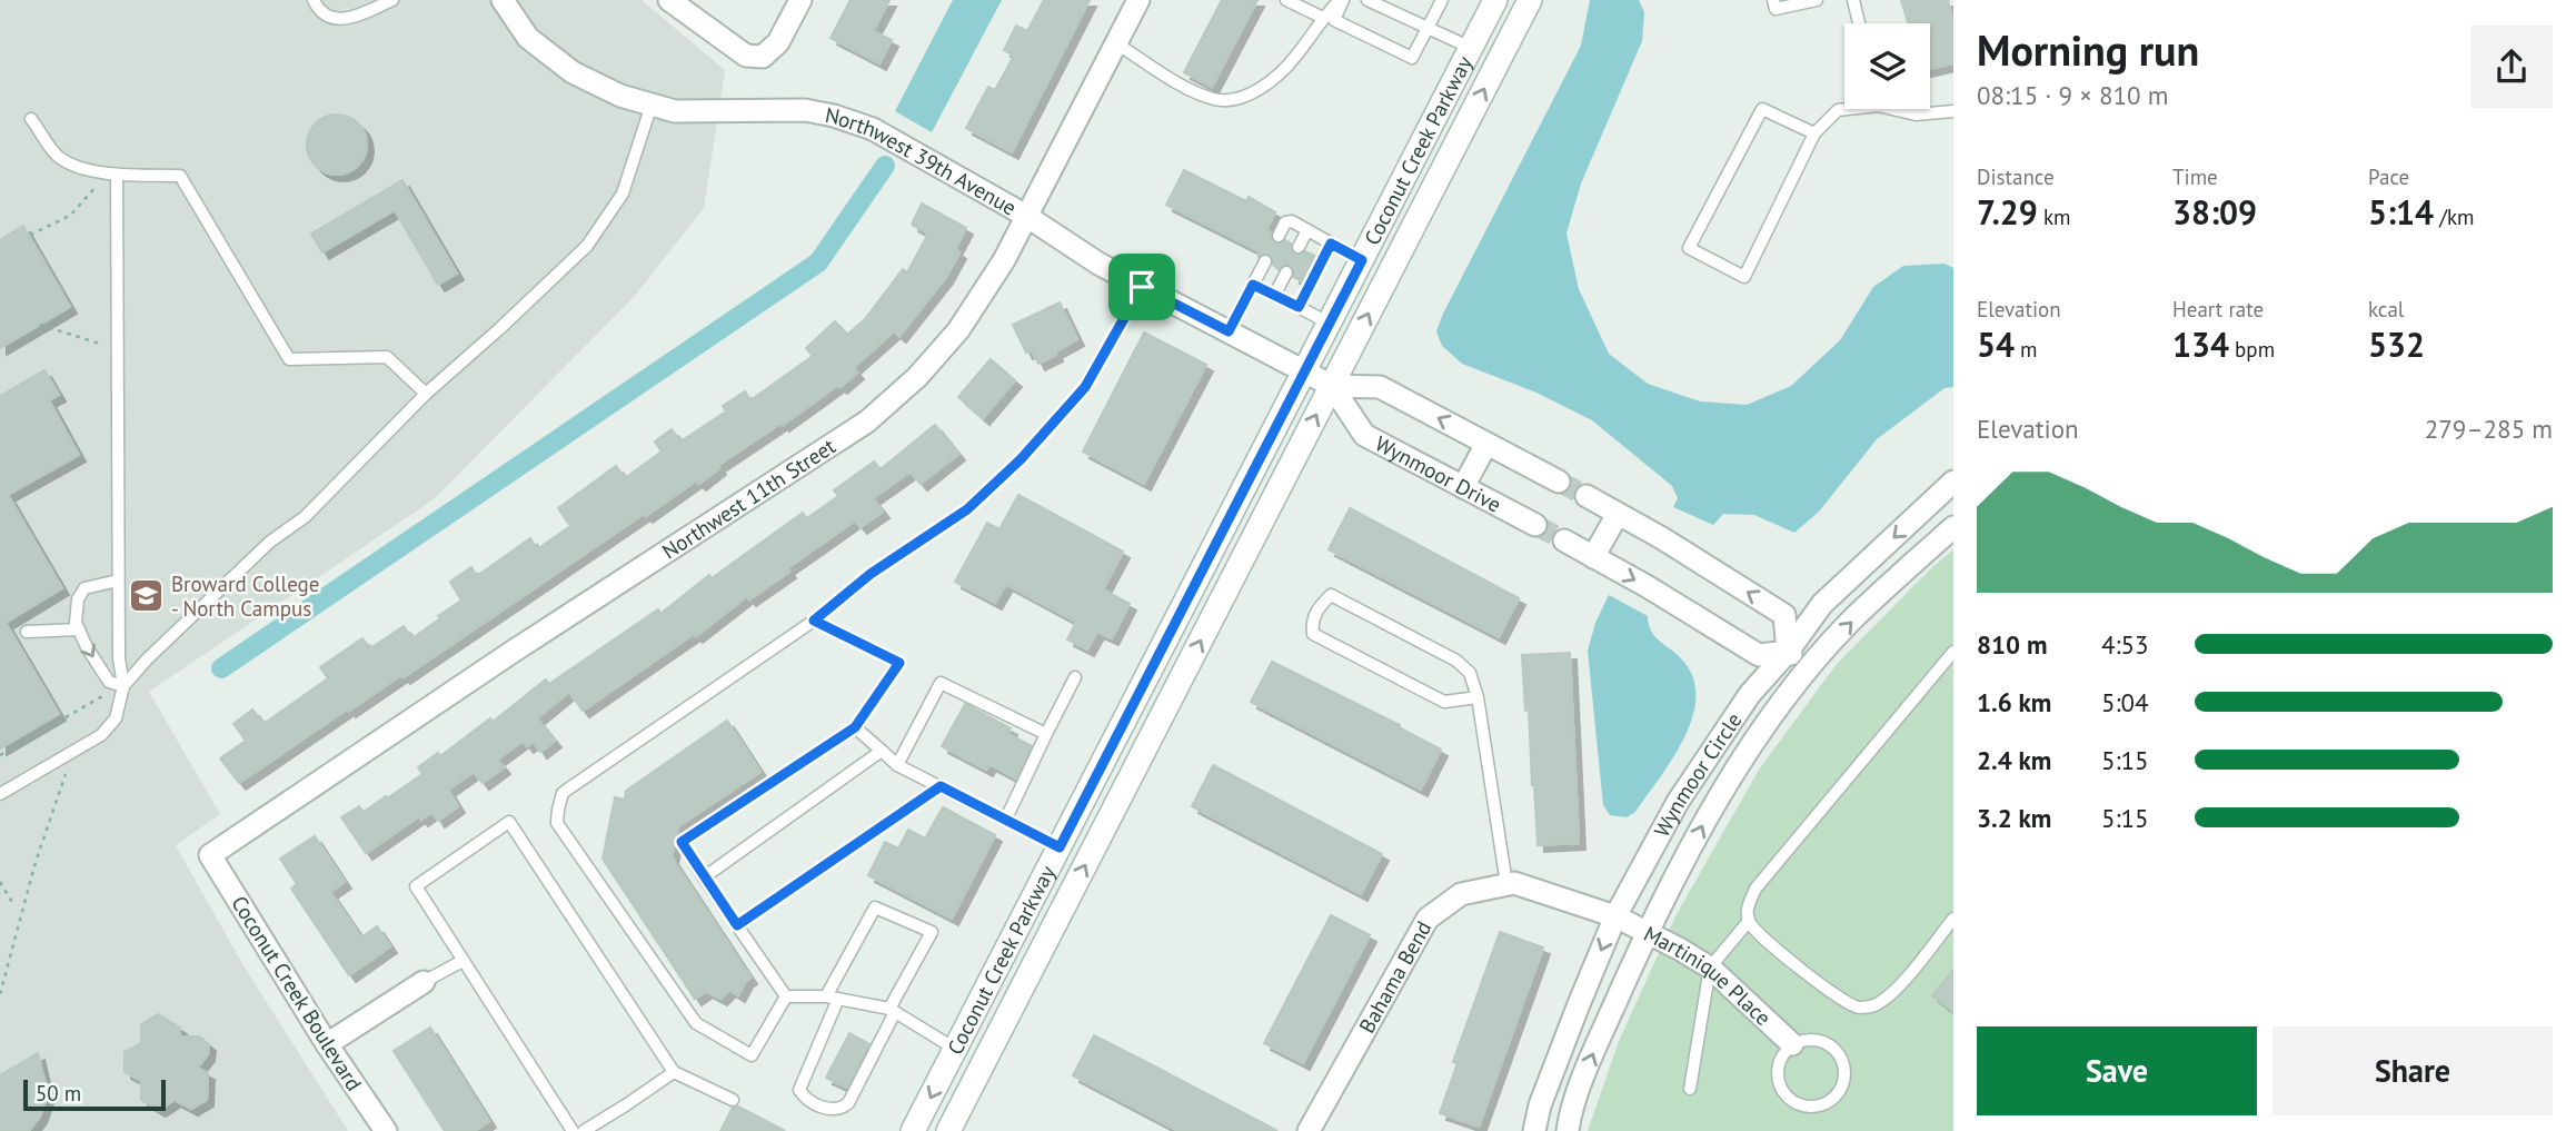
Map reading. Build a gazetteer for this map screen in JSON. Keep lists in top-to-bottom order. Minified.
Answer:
{"streets":{"main road":["Coconut Creek Parkway"],"street":["Northwest 39th Avenue","Wynmoor Drive","Northwest 11th Street","Wynmoor Circle","Bahama Bend","Martinique Place","Coconut Creek Boulevard"]},"crossings":[["Coconut Creek Parkway","Northwest 39th Avenue"],["Coconut Creek Parkway","Wynmoor Drive"],["Northwest 39th Avenue","Wynmoor Drive"],["Northwest 39th Avenue","Northwest 11th Street"],["Northwest 11th Street","Coconut Creek Boulevard"],["Wynmoor Circle","Bahama Bend"],["Wynmoor Circle","Martinique Place"],["Bahama Bend","Martinique Place"]],"places":{"school or university":["Broward College - North Campus"]},"scale_bar":"50 m","page":{"heading":["Morning run","08:15 · 9 × 810 m"],"stats":[["Distance","7.29 km"],["Time","38:09"],["Pace","5:14 /km"],["Elevation","54 m"],["Heart rate","134 bpm"],["kcal","532"]],"chart":["Elevation","279–285 m"],"list":[{"name":"810 m","note":"4:53"},{"name":"1.6 km","note":"5:04"},{"name":"2.4 km","note":"5:15"},{"name":"3.2 km","note":"5:15"}],"buttons":["Save","Share"],"scale":"50 m"}}
